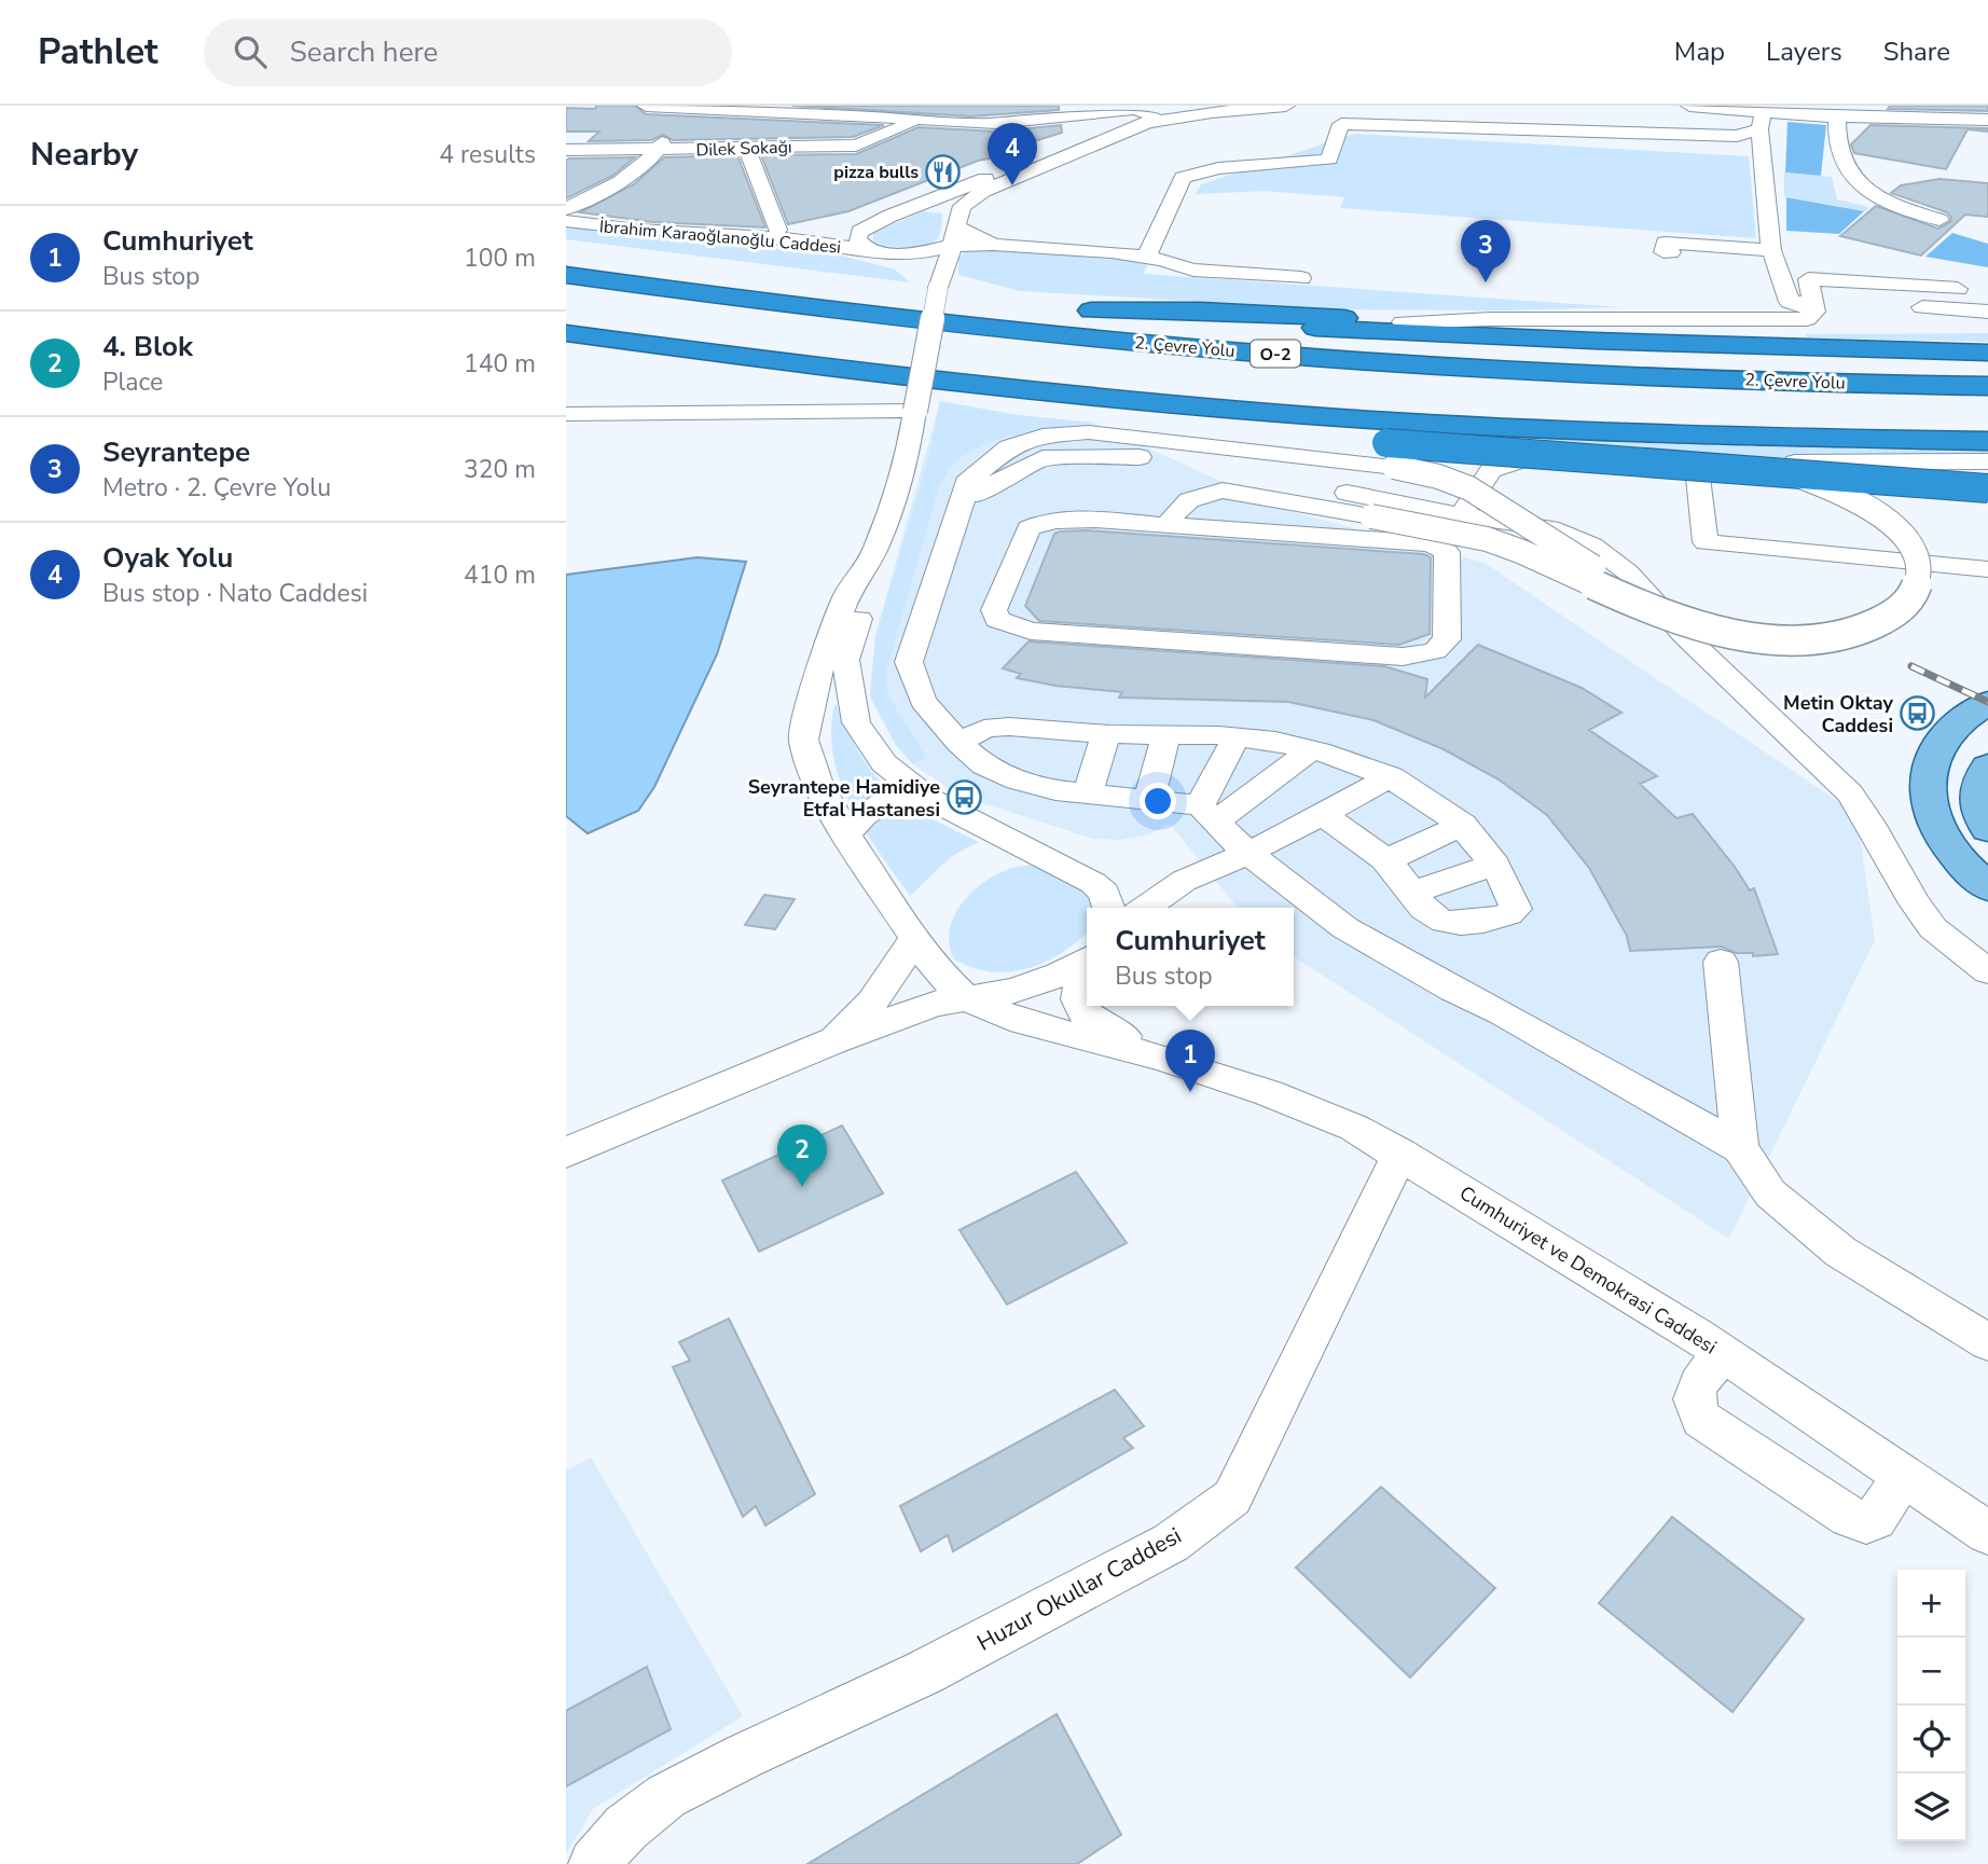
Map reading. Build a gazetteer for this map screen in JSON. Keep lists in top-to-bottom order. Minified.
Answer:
{"streets":{"highway":["2. Çevre Yolu","O-2"],"street":["Dilek Sokağı","İbrahim Karaoğlanoğlu Caddesi","Cumhuriyet ve Demokrasi Caddesi","Huzur Okullar Caddesi"]},"crossings":[["Cumhuriyet ve Demokrasi Caddesi","Huzur Okullar Caddesi"]],"places":{"restaurant":["pizza bulls"],"bus stop":["Metin Oktay Caddesi","Seyrantepe Hamidiye Etfal Hastanesi"]},"page":{"header":"Pathlet","search":"Search here","nav":["Map","Layers","Share"],"heading":["Nearby","4 results"],"pins":["4","3","1","2"],"list":[{"mark":"1","name":"Cumhuriyet","note":"Bus stop","value":"100 m"},{"mark":"2","name":"4. Blok","note":"Place","value":"140 m"},{"mark":"3","name":"Seyrantepe","note":"Metro · 2. Çevre Yolu","value":"320 m"},{"mark":"4","name":"Oyak Yolu","note":"Bus stop · Nato Caddesi","value":"410 m"}],"popup":["Cumhuriyet","Bus stop"],"map_buttons":["+","−"]}}
